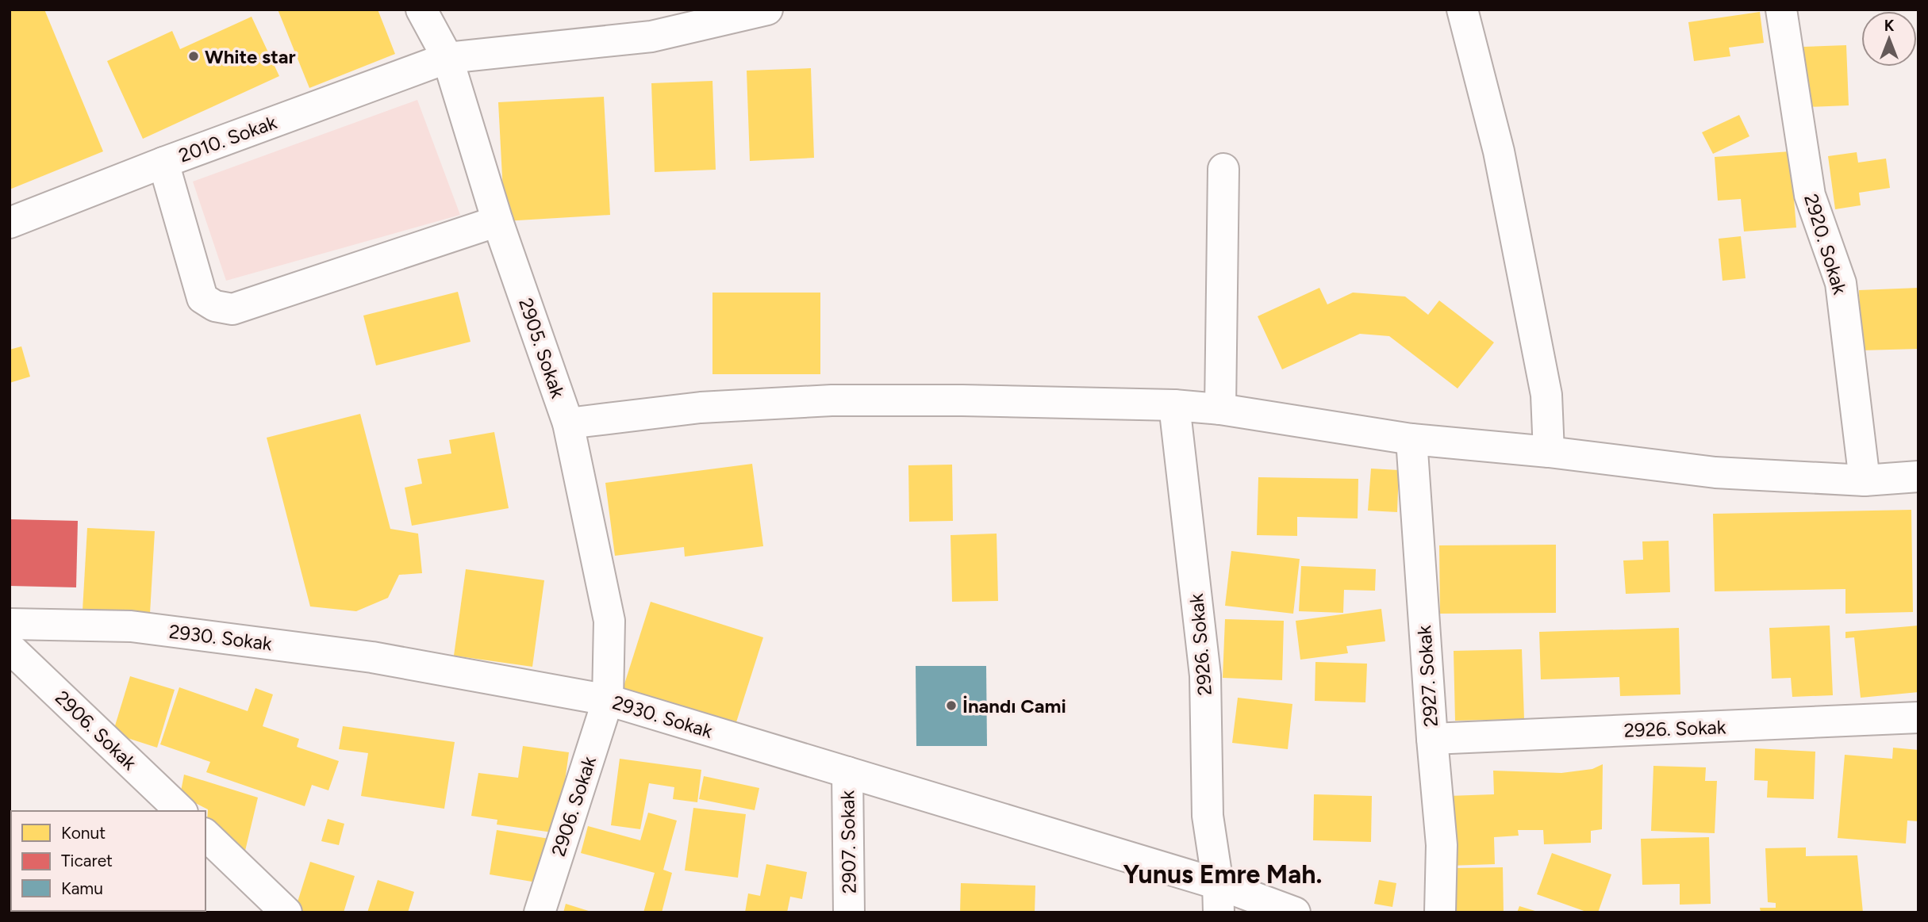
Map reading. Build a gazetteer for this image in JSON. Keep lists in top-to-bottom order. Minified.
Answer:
{"streets":{"street":["2010. Sokak","2920. Sokak","2905. Sokak","2930. Sokak","2926. Sokak","2927. Sokak","2906. Sokak","2907. Sokak"]},"crossings":[["2010. Sokak","2905. Sokak"],["2905. Sokak","2930. Sokak"],["2905. Sokak","2906. Sokak"],["2930. Sokak","2926. Sokak"],["2930. Sokak","2906. Sokak"],["2930. Sokak","2907. Sokak"],["2926. Sokak","2927. Sokak"]],"districts":["Yunus Emre Mah."],"places":["White star","İnandı Cami"],"legend":["Konut","Ticaret","Kamu"],"north":"top"}
